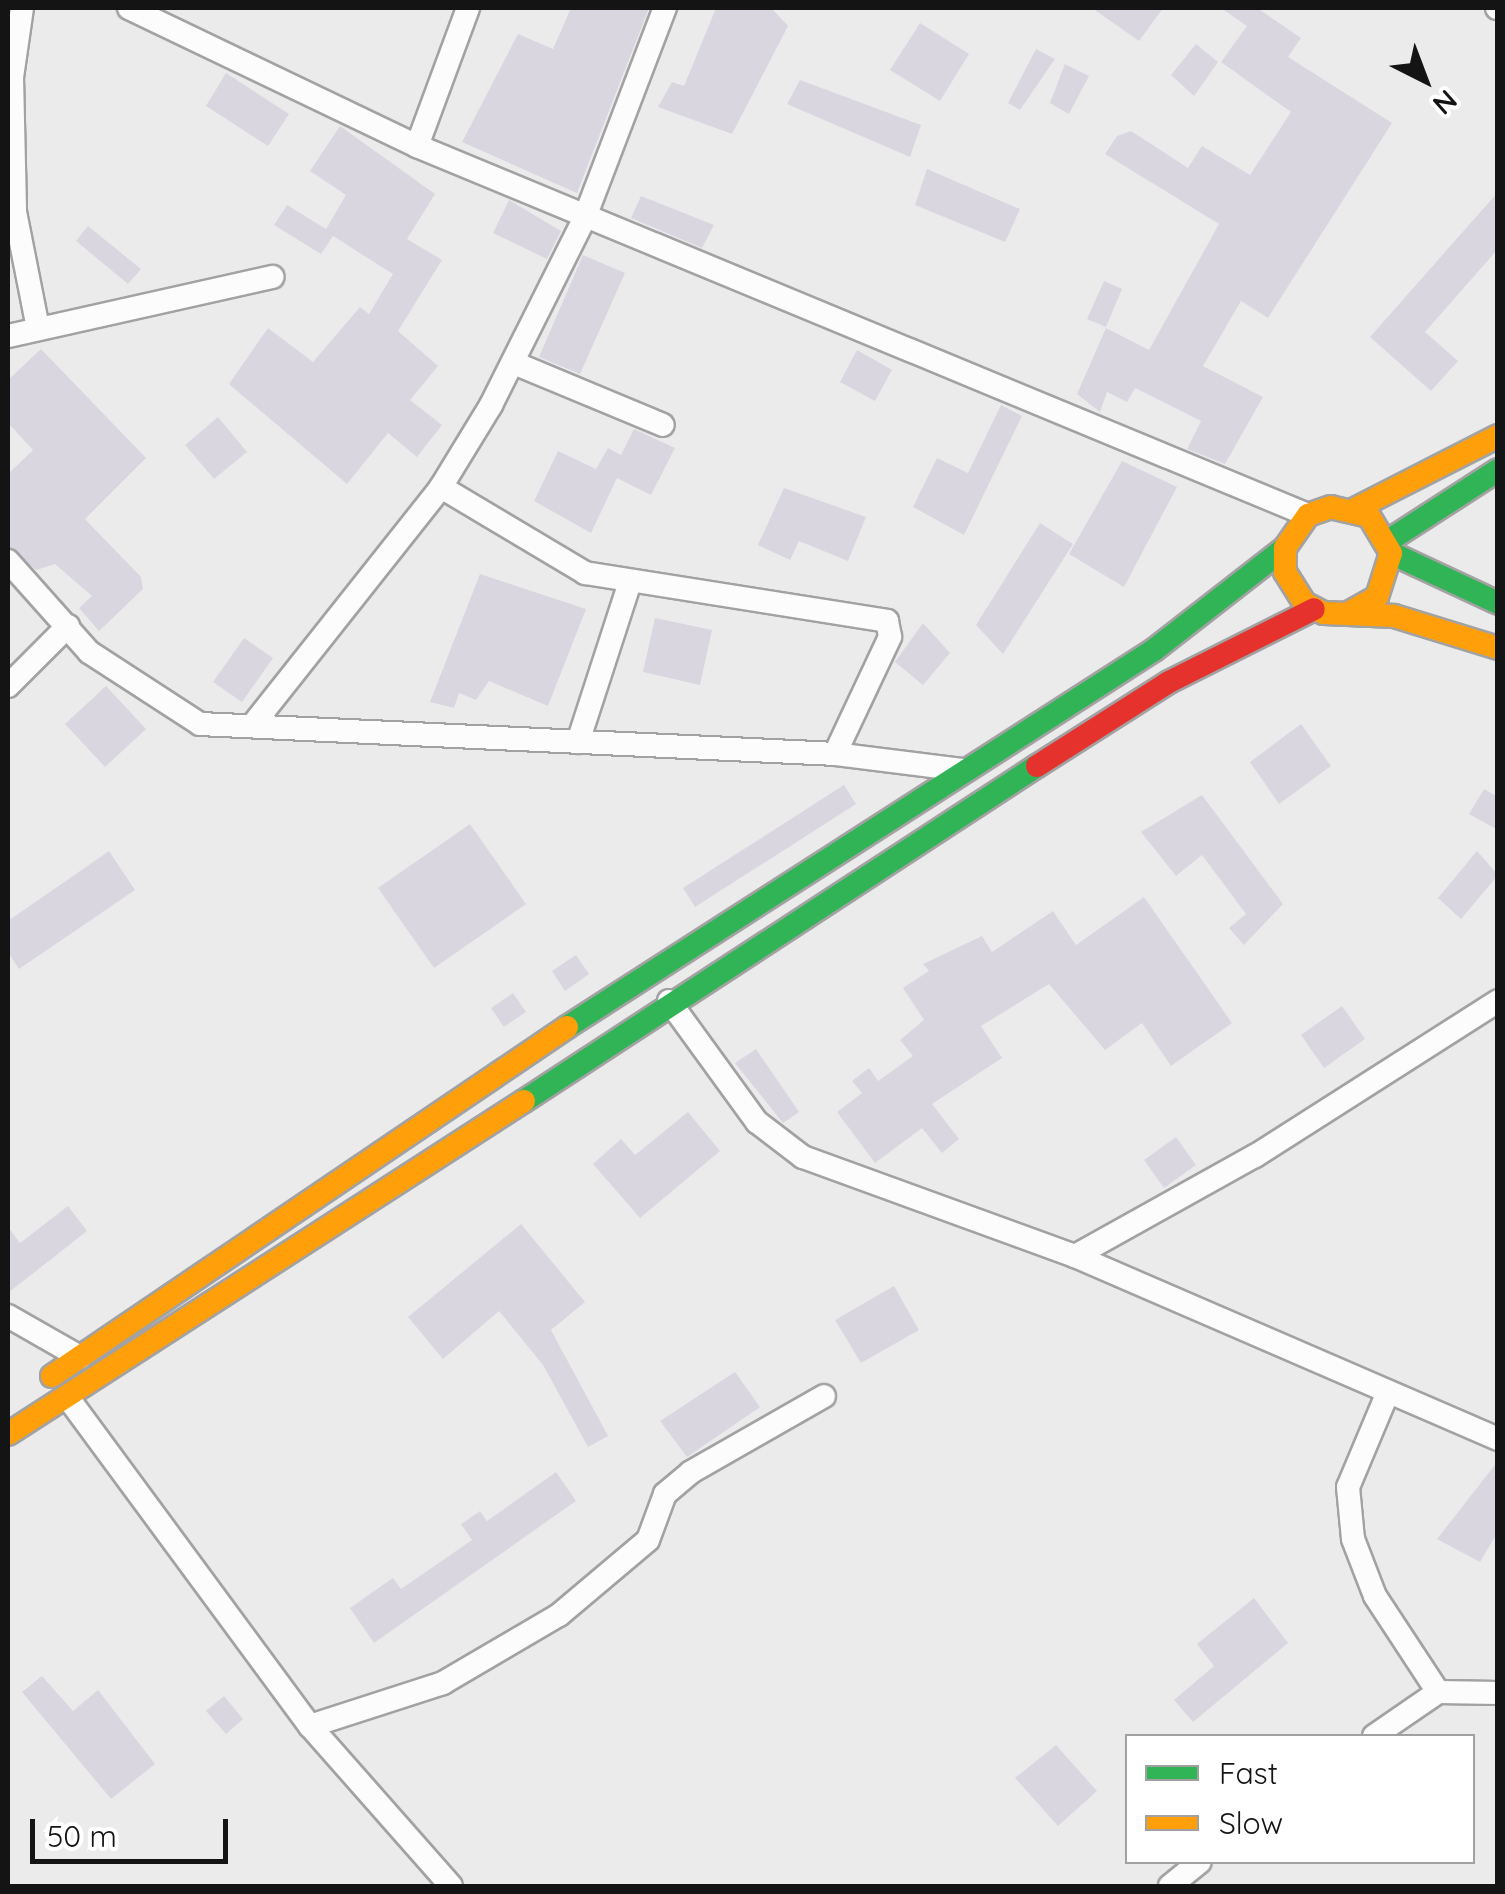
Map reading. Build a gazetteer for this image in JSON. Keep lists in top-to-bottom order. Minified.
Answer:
{"legend":["Fast","Slow"],"scale_bar":"50 m","north":"bottom right"}
